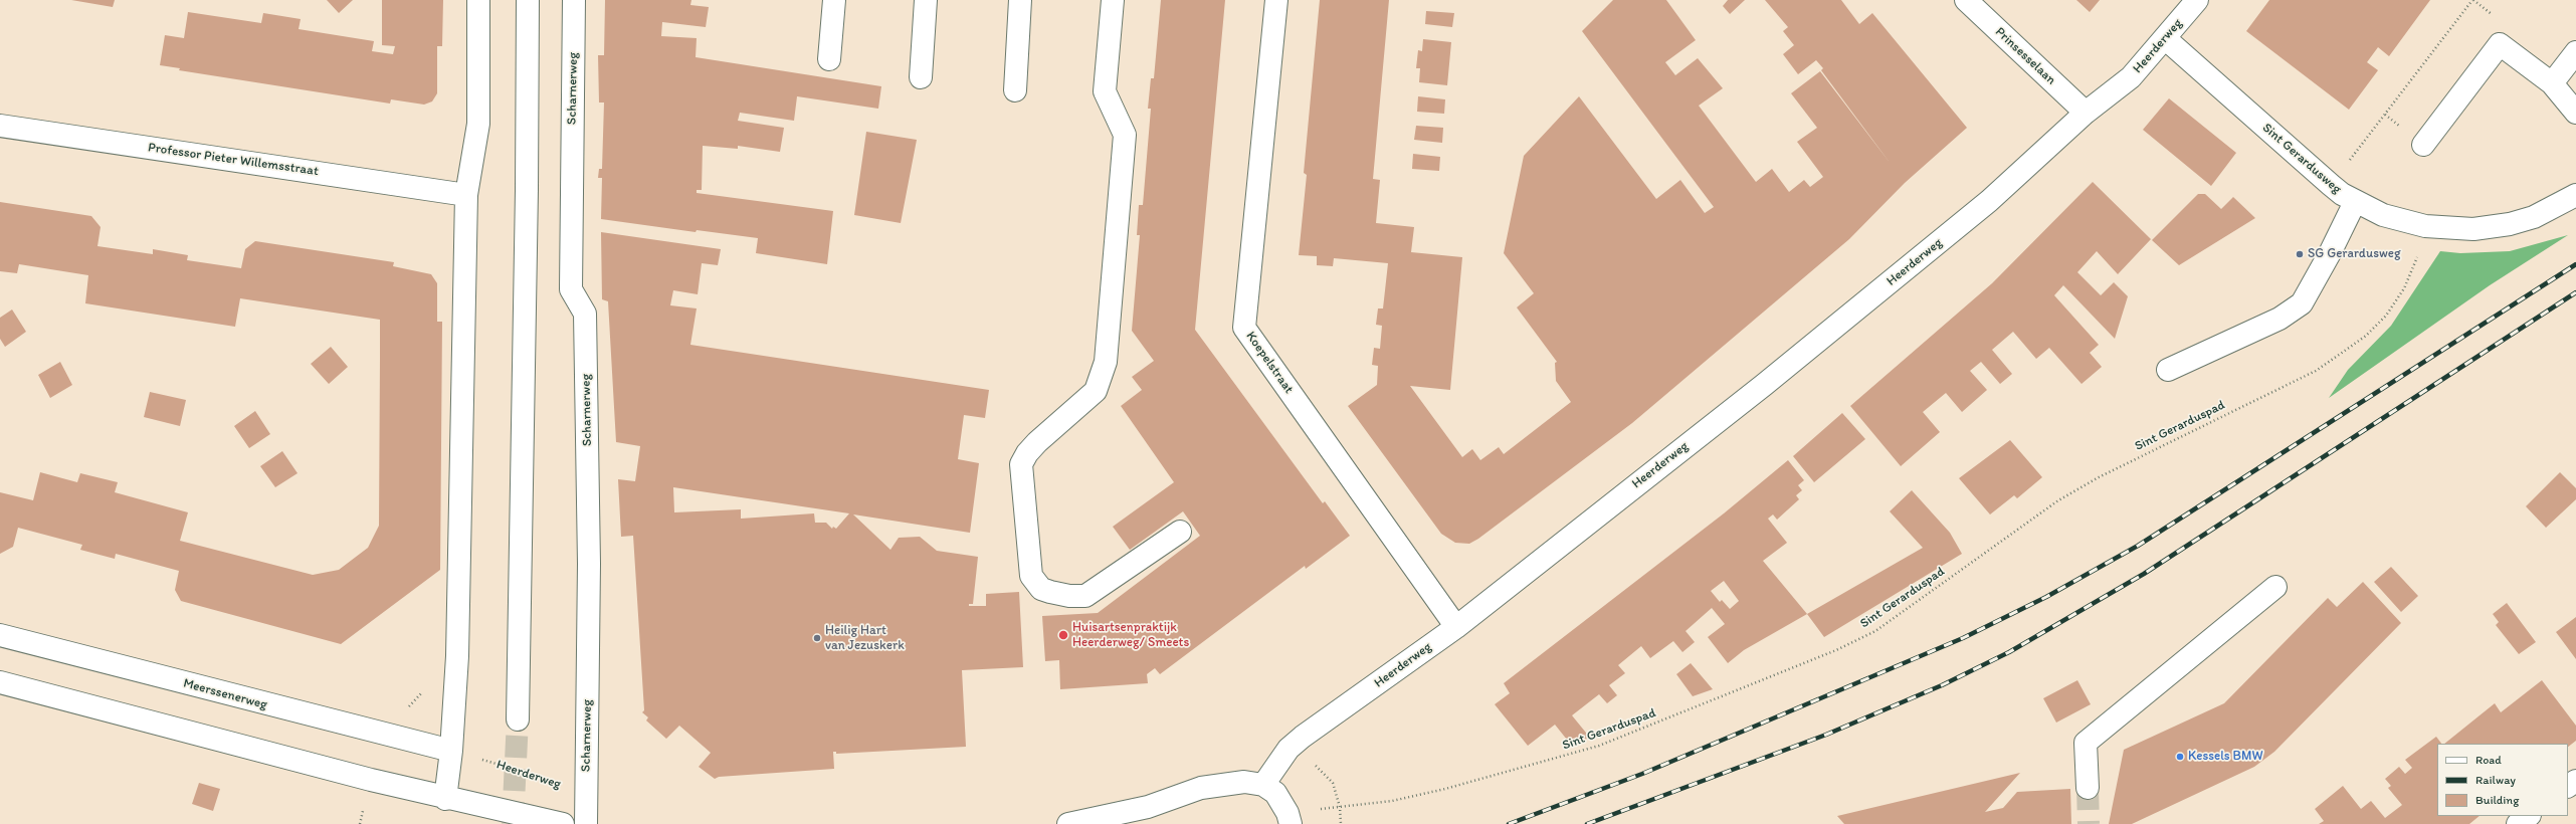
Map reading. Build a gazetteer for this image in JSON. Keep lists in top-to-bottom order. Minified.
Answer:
{"streets":{"street":["Heerderweg","Prinsesselaan","Scharnerweg","Sint Gerardusweg","Professor Pieter Willemsstraat","Koepelstraat","Meerssenerweg"],"path":["Sint Gerarduspad"]},"crossings":[["Heerderweg","Prinsesselaan"],["Heerderweg","Sint Gerardusweg"],["Heerderweg","Koepelstraat"],["Heerderweg","Meerssenerweg"],["Sint Gerardusweg","Sint Gerarduspad"]],"places":["SG Gerardusweg","Huisartsenpraktijk Heerderweg/ Smeets","Heilig Hart van Jezuskerk","Kessels BMW"],"legend":["Road","Railway","Building"]}
